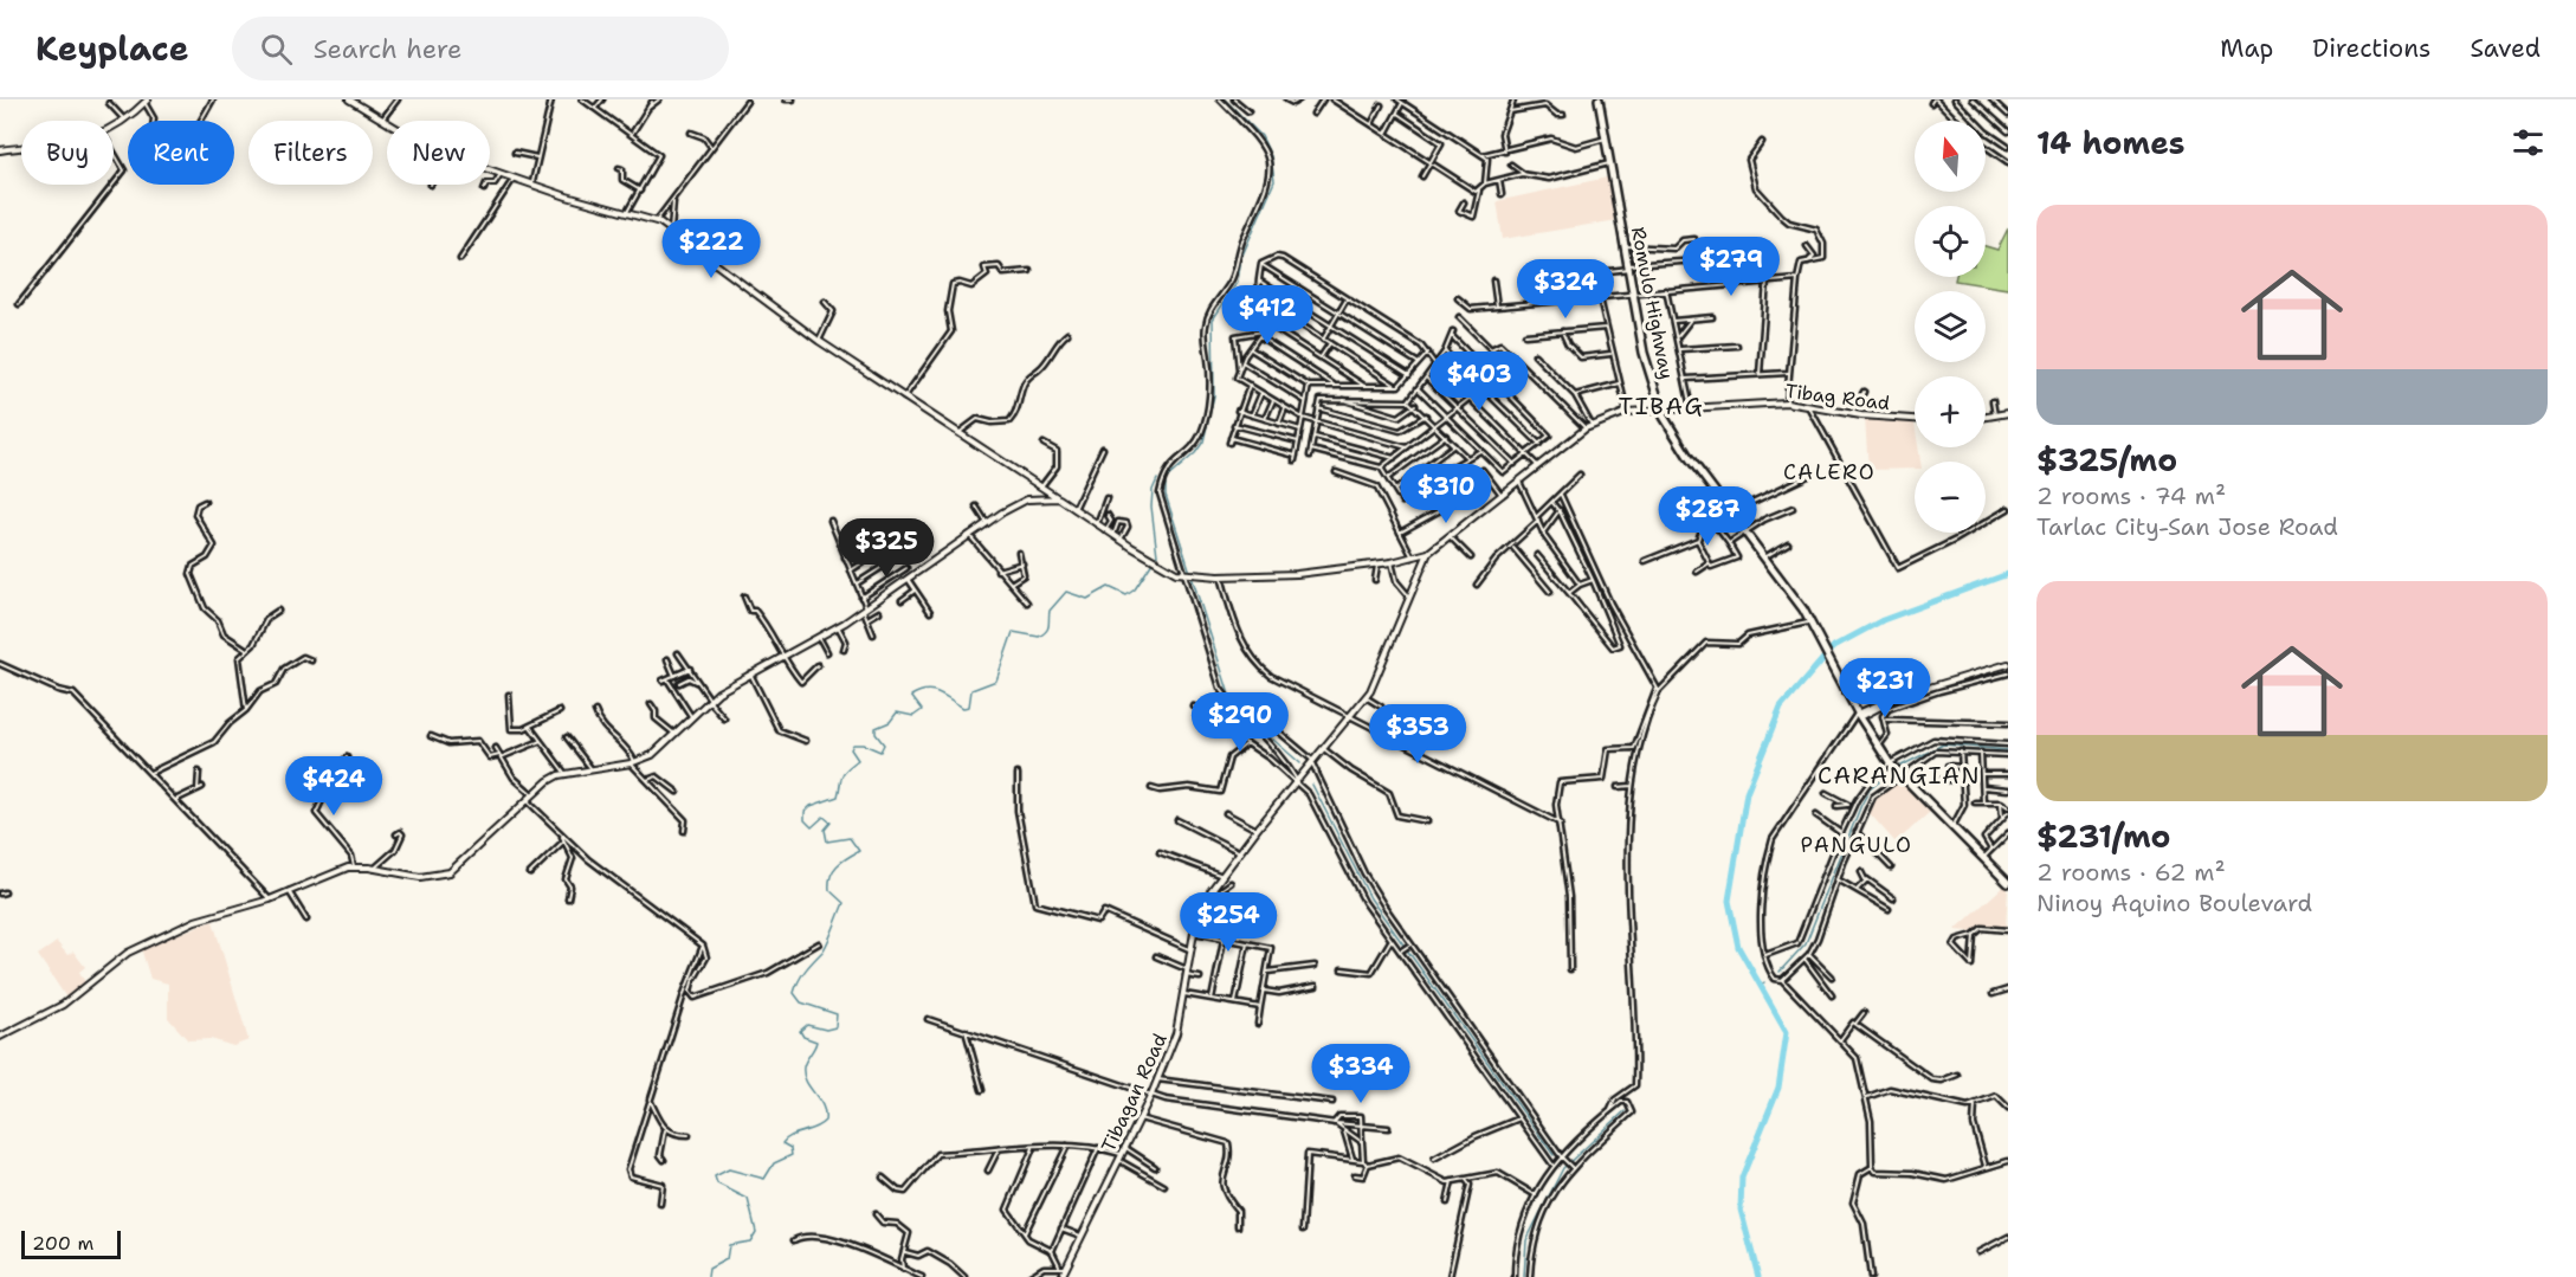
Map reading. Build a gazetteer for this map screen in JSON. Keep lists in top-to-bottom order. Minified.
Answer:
{"streets":{"highway":["Romulo Highway"],"main road":["Tibag Road","Tibagan Road"]},"crossings":[["Romulo Highway","Tibag Road"],["Tibag Road","Tibagan Road"]],"districts":["TIBAG","CALERO","CARANGIAN","PANGULO"],"scale_bar":"200 m","north":"top","page":{"header":"Keyplace","search":"Search here","nav":["Map","Directions","Saved"],"heading":"14 homes","map_buttons":["+","−"],"chip":["Buy","Rent","Filters","New"],"list":[{"name":"$325/mo","note":"2 rooms · 74 m² · Tarlac City-San Jose Road"},{"name":"$231/mo","note":"2 rooms · 62 m² · Ninoy Aquino Boulevard"}],"price":["$222","$279","$324","$412","$403","$310","$287","$325","$231","$290","$353","$424","$254","$334"],"scale":"200 m"}}
